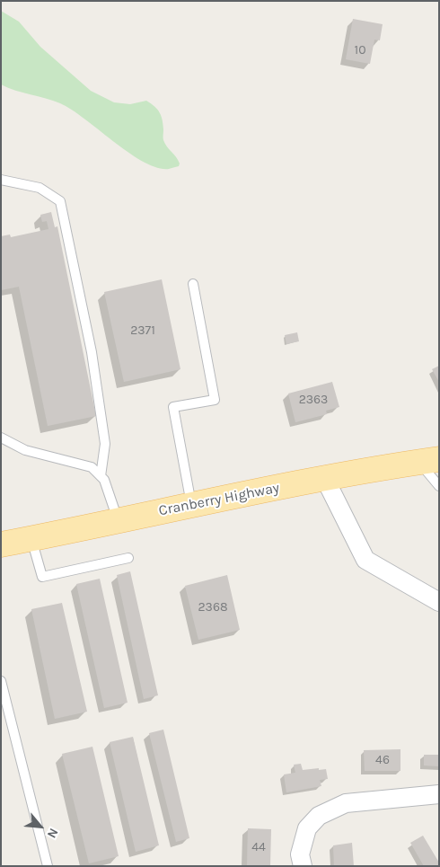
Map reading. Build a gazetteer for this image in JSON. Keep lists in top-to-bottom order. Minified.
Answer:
{"streets":{"main road":["Cranberry Highway"]},"house_numbers":["10","2371","2363","2368","46","44"],"north":"bottom right"}
